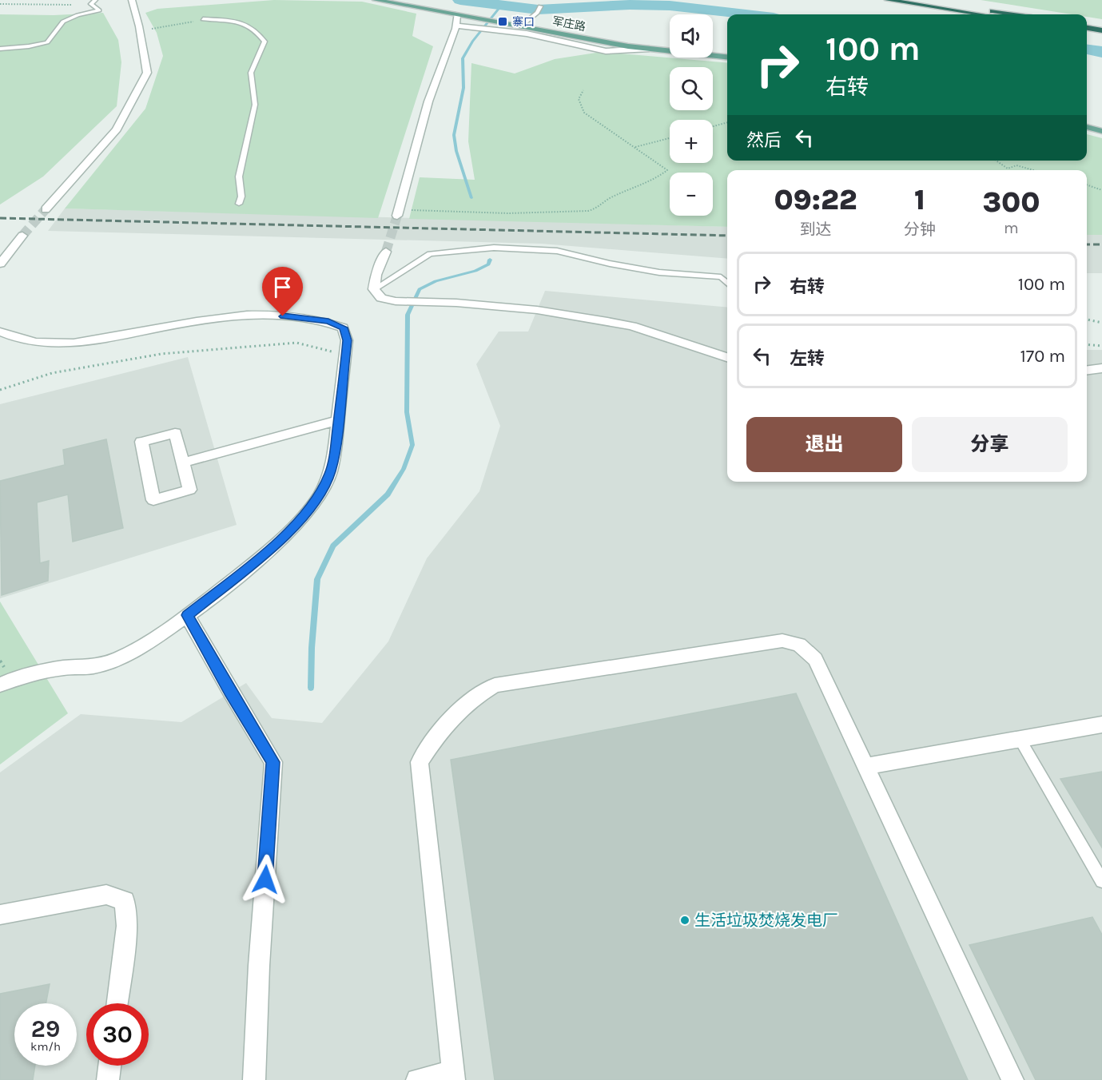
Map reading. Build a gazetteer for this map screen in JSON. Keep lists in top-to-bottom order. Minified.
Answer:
{"streets":{"main road":["军庄路"]},"places":{"transit":["寨口"],"other":["生活垃圾焚烧发电厂"]},"page":{"map_buttons":["+","−"],"turn":["100 m","右转"],"then":"然后","eta":["09:22","到达","1","分钟","300","m"],"list":[{"name":"右转","value":"100 m"},{"name":"左转","value":"170 m"}],"buttons":["退出","分享"],"speed":"29 km/h","limit":"30"}}
